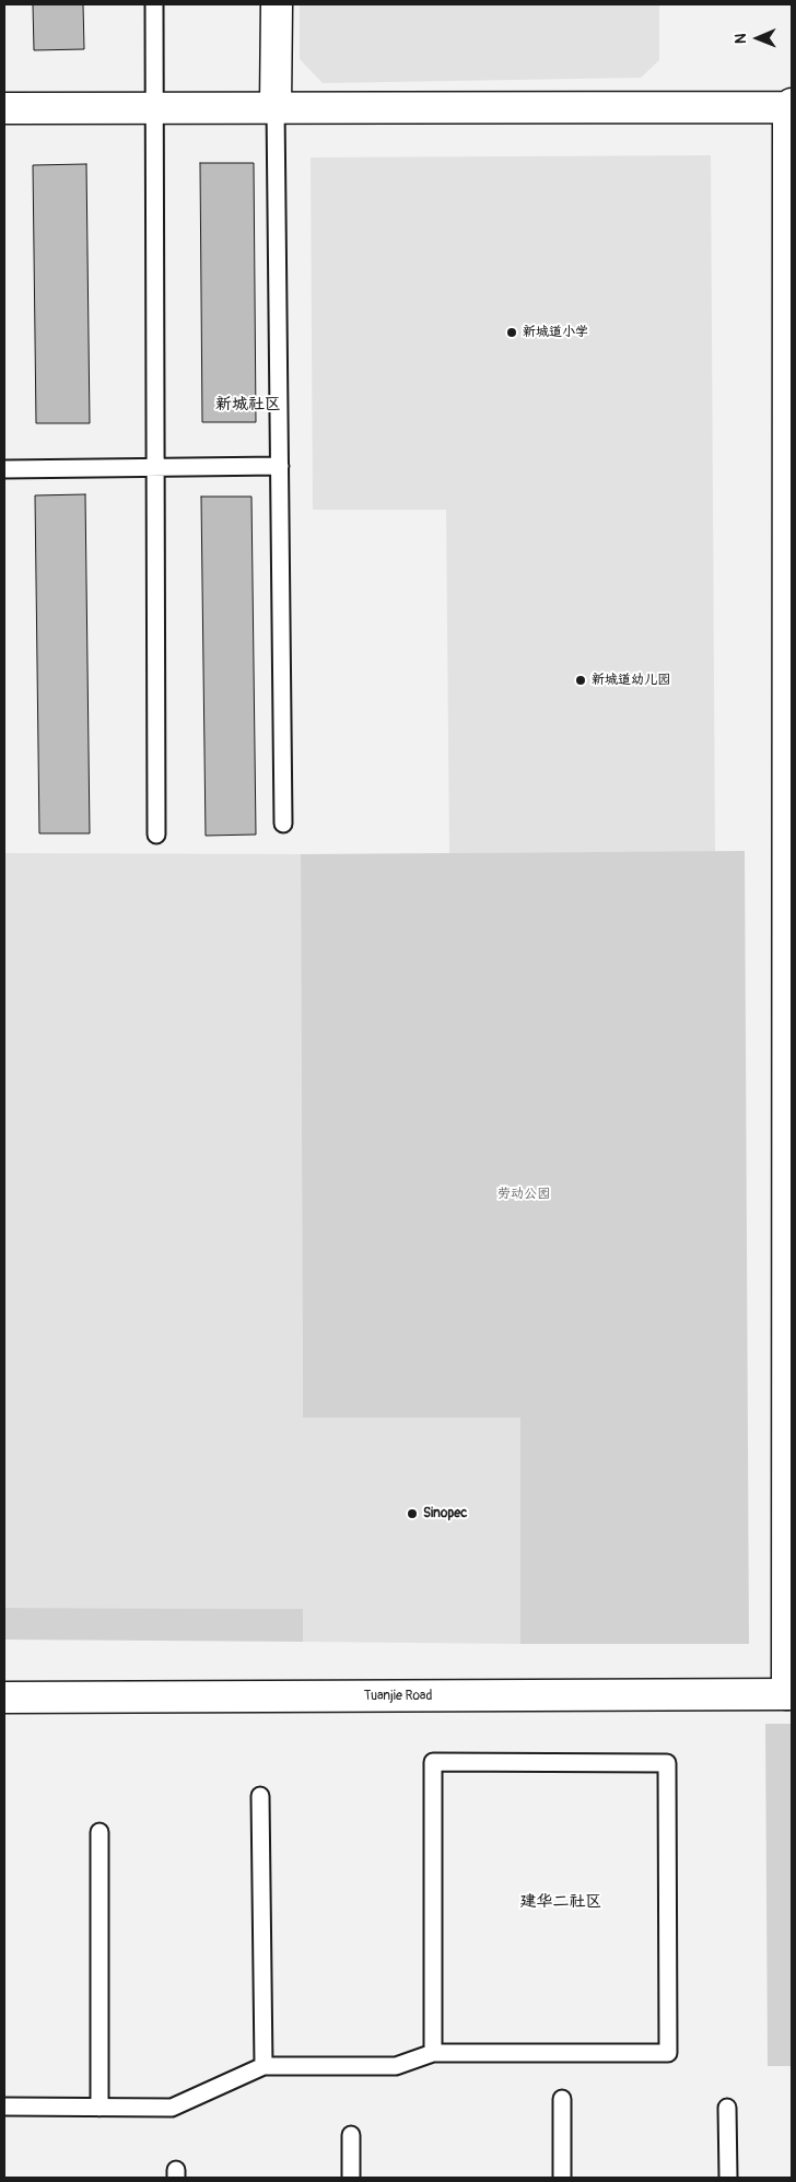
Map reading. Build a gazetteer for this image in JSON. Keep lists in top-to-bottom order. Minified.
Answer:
{"streets":{"street":["Tuanjie Road"]},"districts":["新城社区","建华二社区"],"parks":["劳动公园"],"places":["新城道小学","新城道幼儿园","Sinopec"],"north":"left"}
